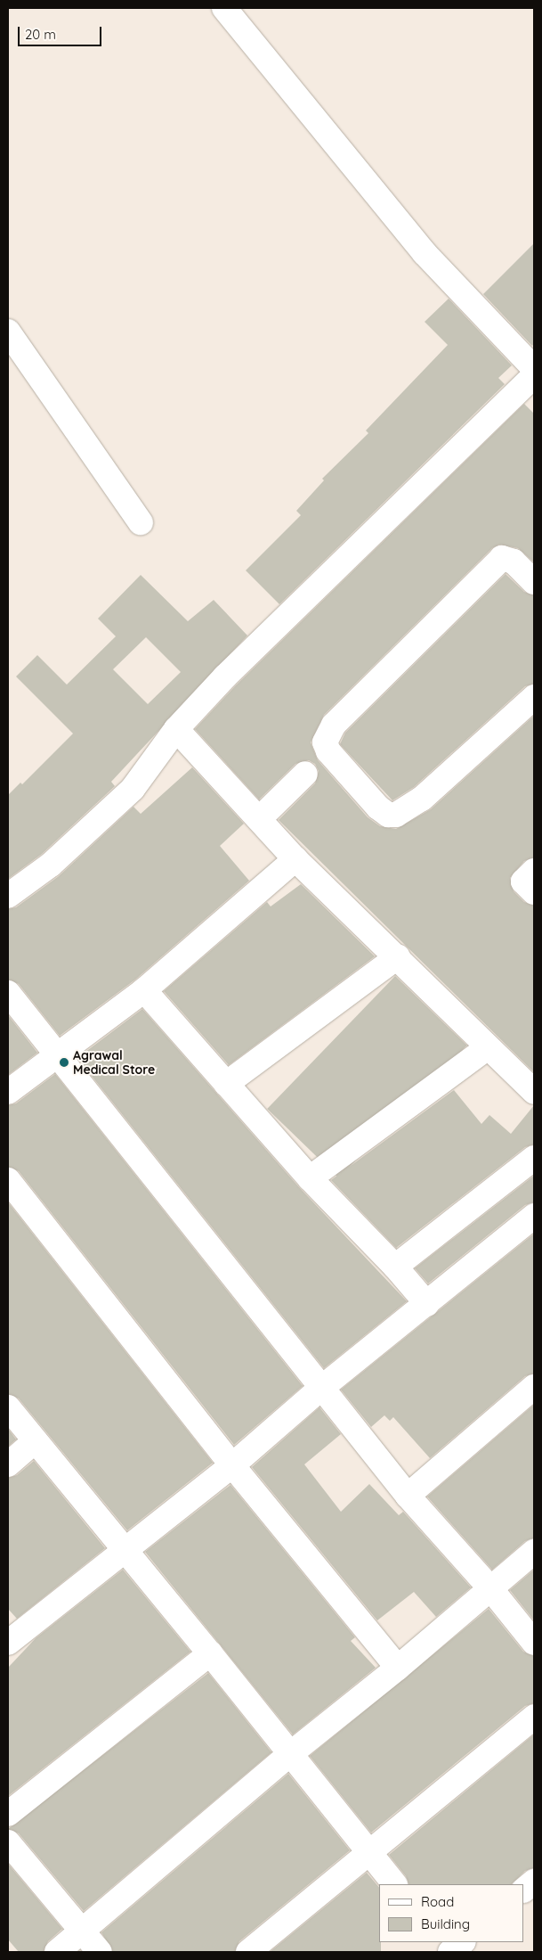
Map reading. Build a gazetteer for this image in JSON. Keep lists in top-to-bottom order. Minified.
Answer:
{"places":["Agrawal Medical Store"],"legend":["Road","Building"],"scale_bar":"20 m"}
